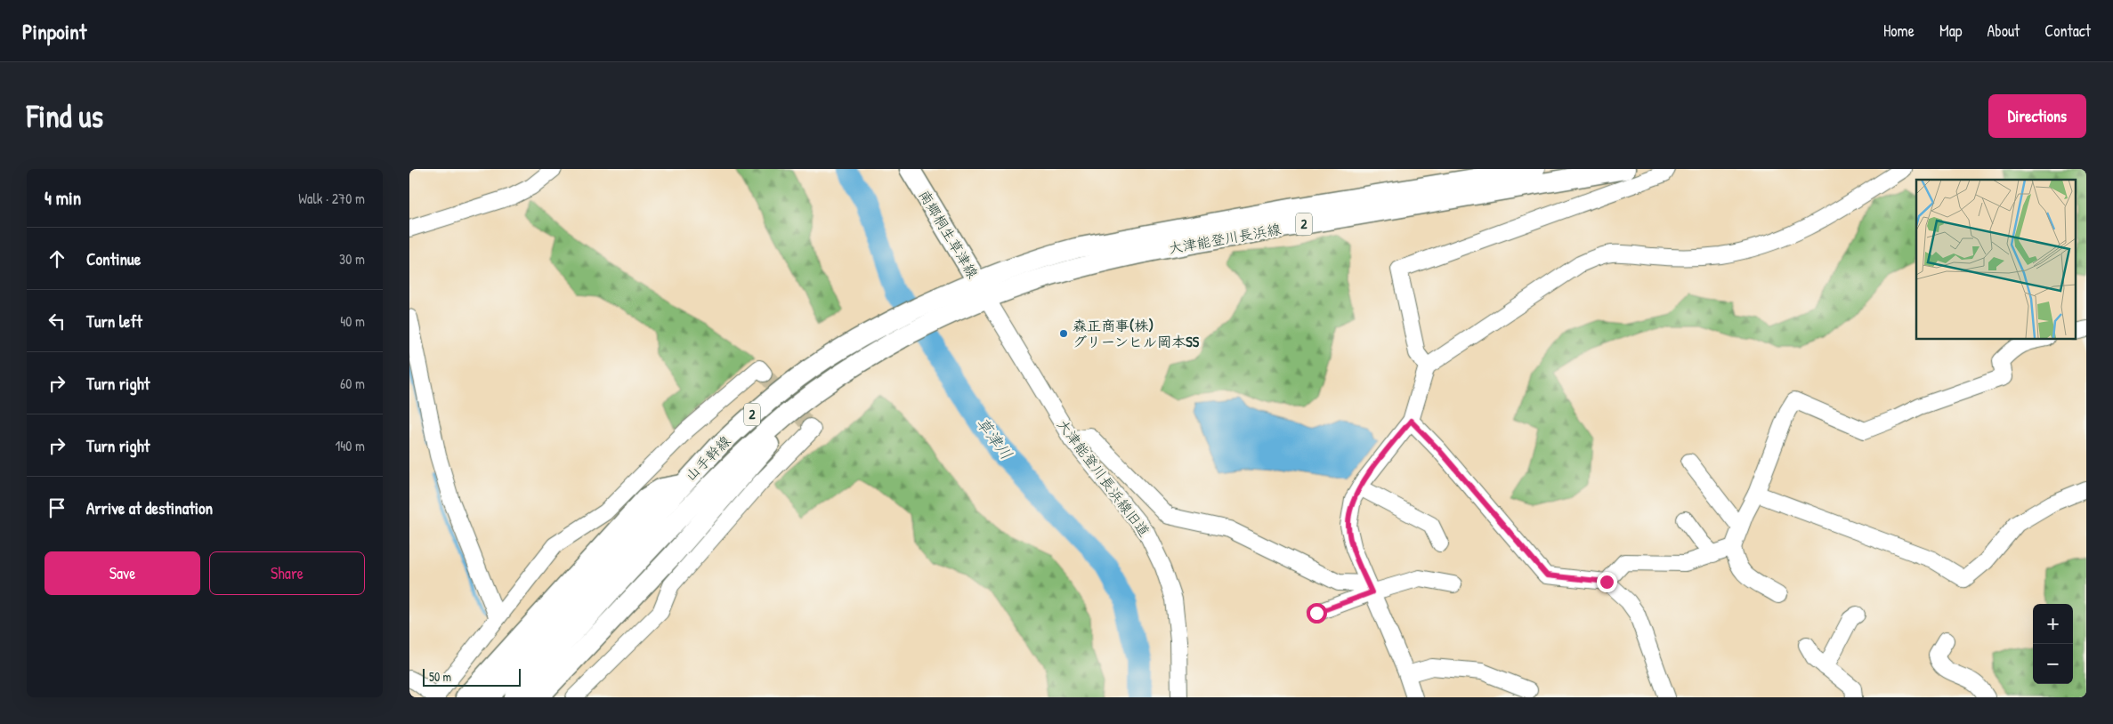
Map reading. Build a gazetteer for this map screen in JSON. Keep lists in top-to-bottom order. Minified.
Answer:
{"streets":{"main road":["2","南郷桐生草津線","大津能登川長浜線","山手幹線"],"street":["大津能登川長浜線旧道"]},"crossings":[["南郷桐生草津線","大津能登川長浜線"],["南郷桐生草津線","山手幹線"],["南郷桐生草津線","大津能登川長浜線旧道"],["大津能登川長浜線","山手幹線"],["大津能登川長浜線","大津能登川長浜線旧道"],["山手幹線","大津能登川長浜線旧道"]],"water":["草津川"],"places":["森正商事(株) グリーンヒル岡本SS"],"scale_bar":"50 m","page":{"header":"Pinpoint","nav":["Home","Map","About","Contact"],"buttons":["Directions",["Save","Share"]],"title":"Find us","heading":["4 min","Walk · 270 m"],"list":[["Continue","30 m"],["Turn left","40 m"],["Turn right","60 m"],["Turn right","140 m"],"Arrive at destination"],"map_buttons":["+","−"],"scale":"50 m"}}
